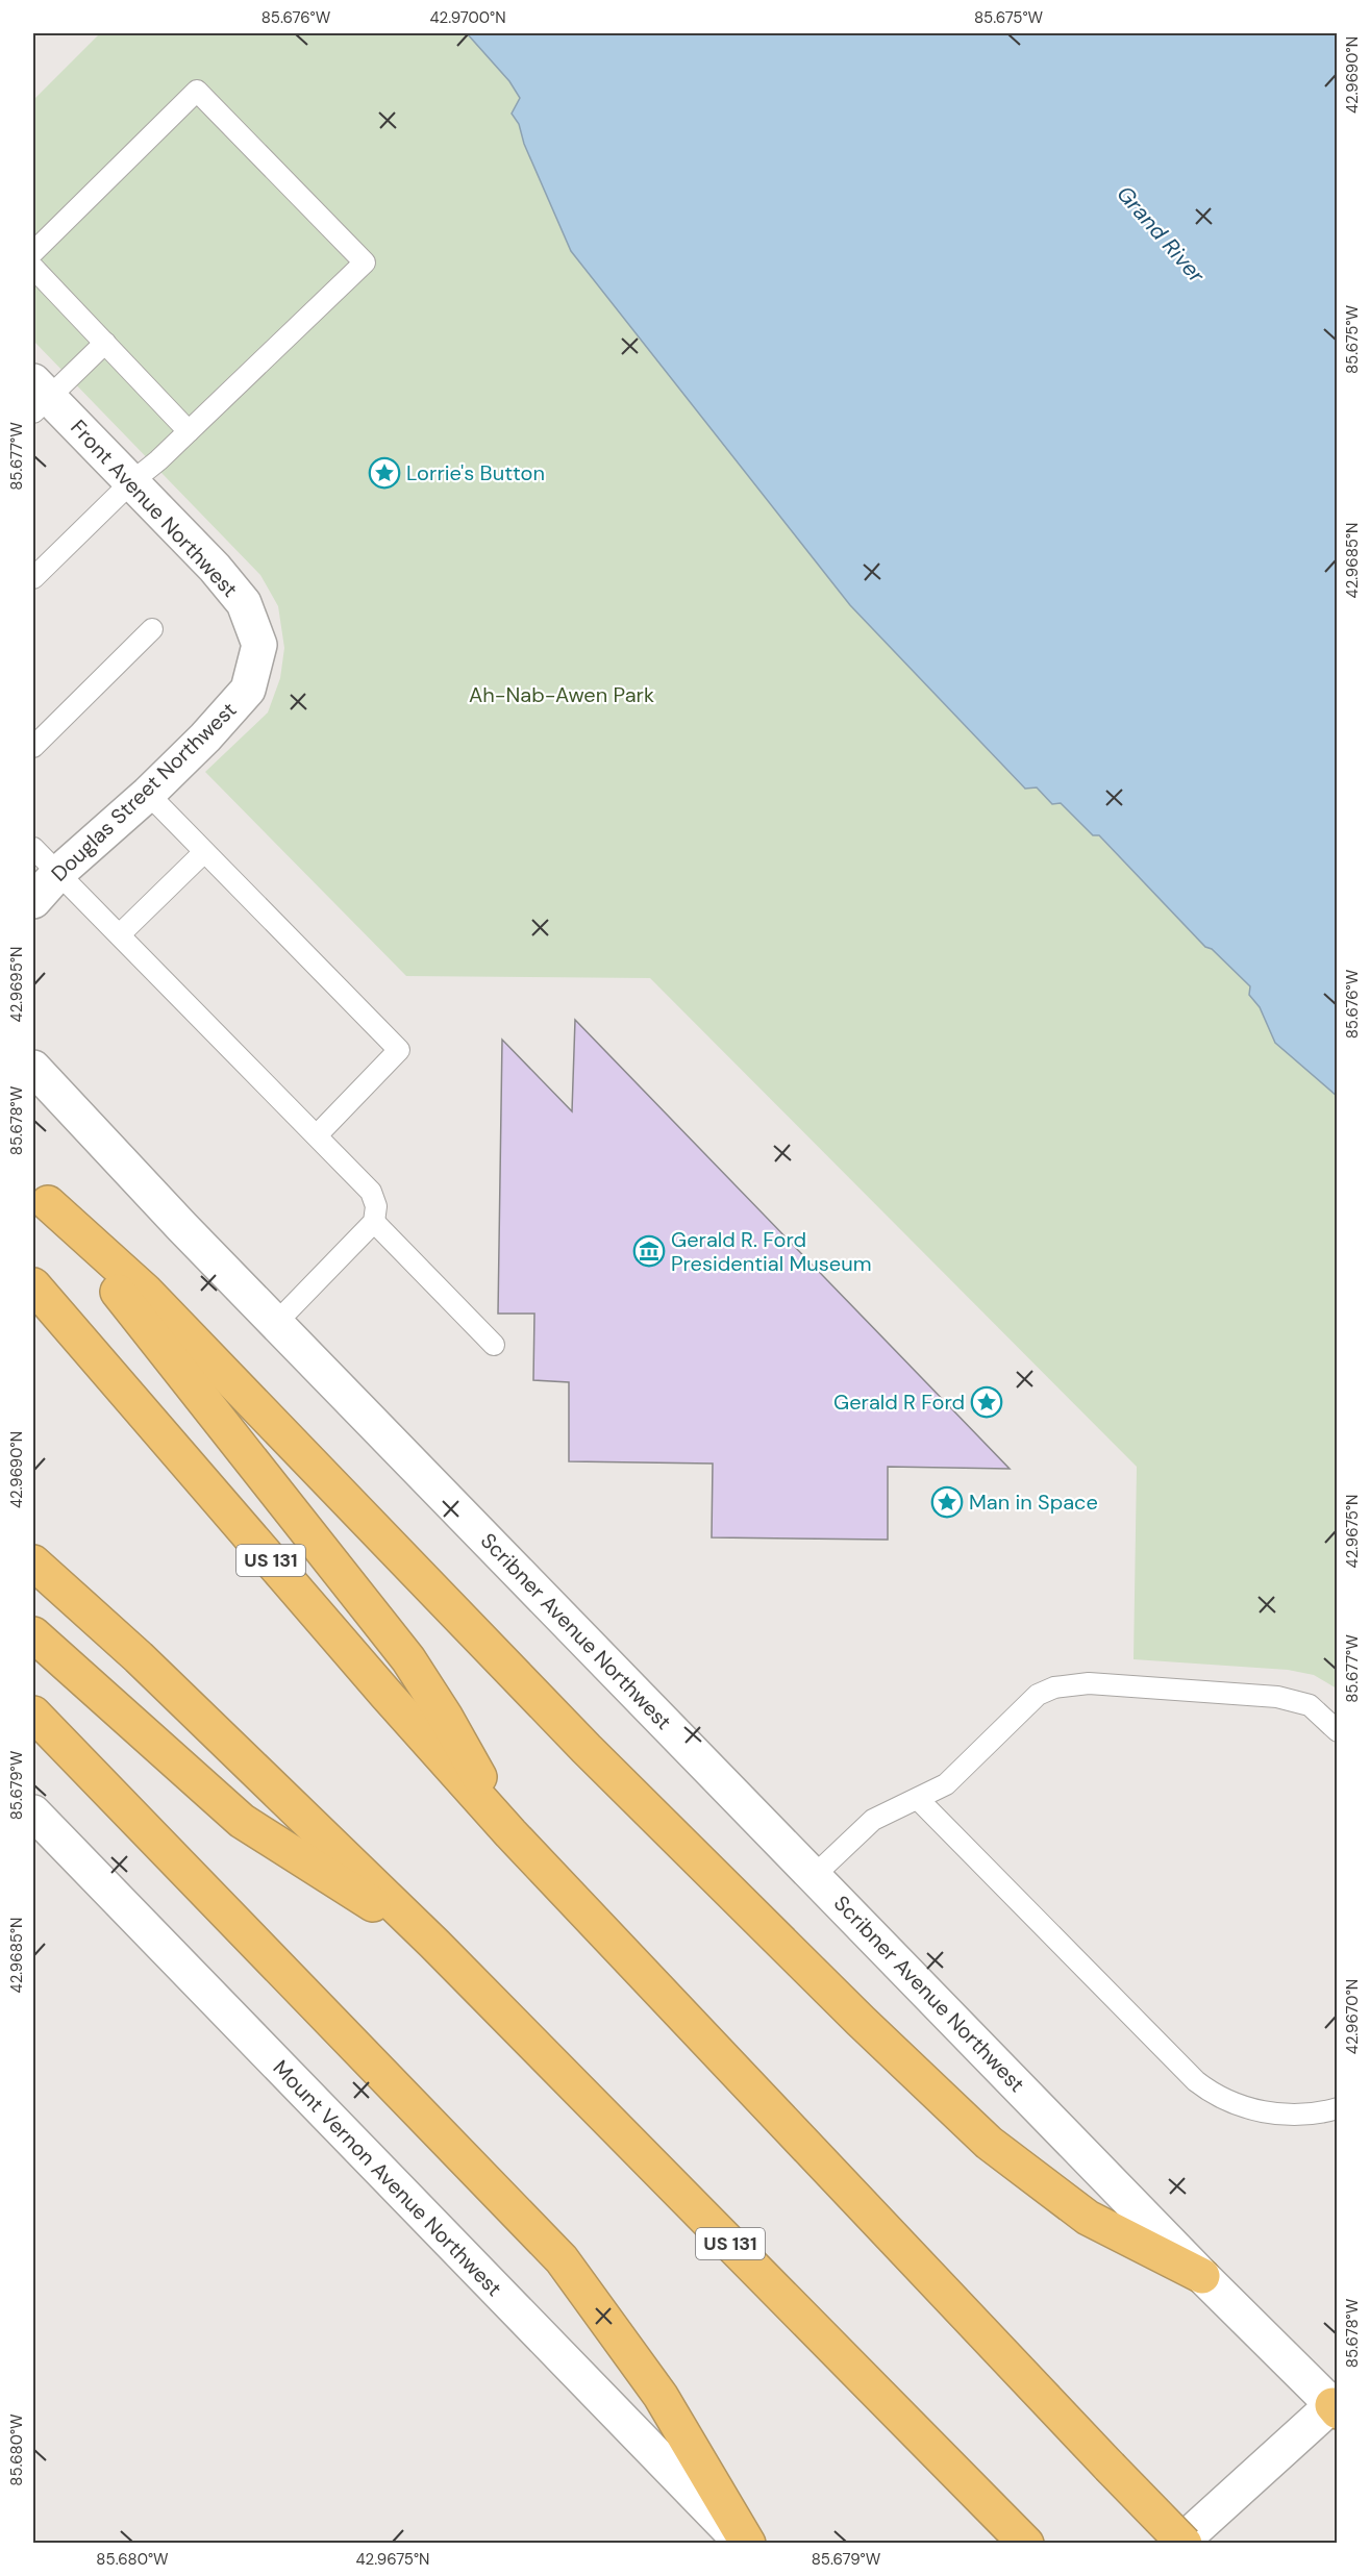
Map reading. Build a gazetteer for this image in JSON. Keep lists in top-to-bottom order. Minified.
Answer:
{"streets":{"highway":["US 131"],"street":["Front Avenue Northwest","Douglas Street Northwest","Scribner Avenue Northwest","Mount Vernon Avenue Northwest"]},"crossings":[["Front Avenue Northwest","Douglas Street Northwest"]],"water":["Grand River"],"parks":["Ah-Nab-Awen Park"],"places":{"place":["Lorrie's Button","Gerald R Ford","Man in Space"],"museum":["Gerald R. Ford Presidential Museum"]},"coordinates":["85.676°W","42.9700°N","85.675°W","42.9690°N","85.677°W","42.9685°N","42.9695°N","85.678°W","42.9675°N","85.679°W","42.9670°N","85.680°W"]}
